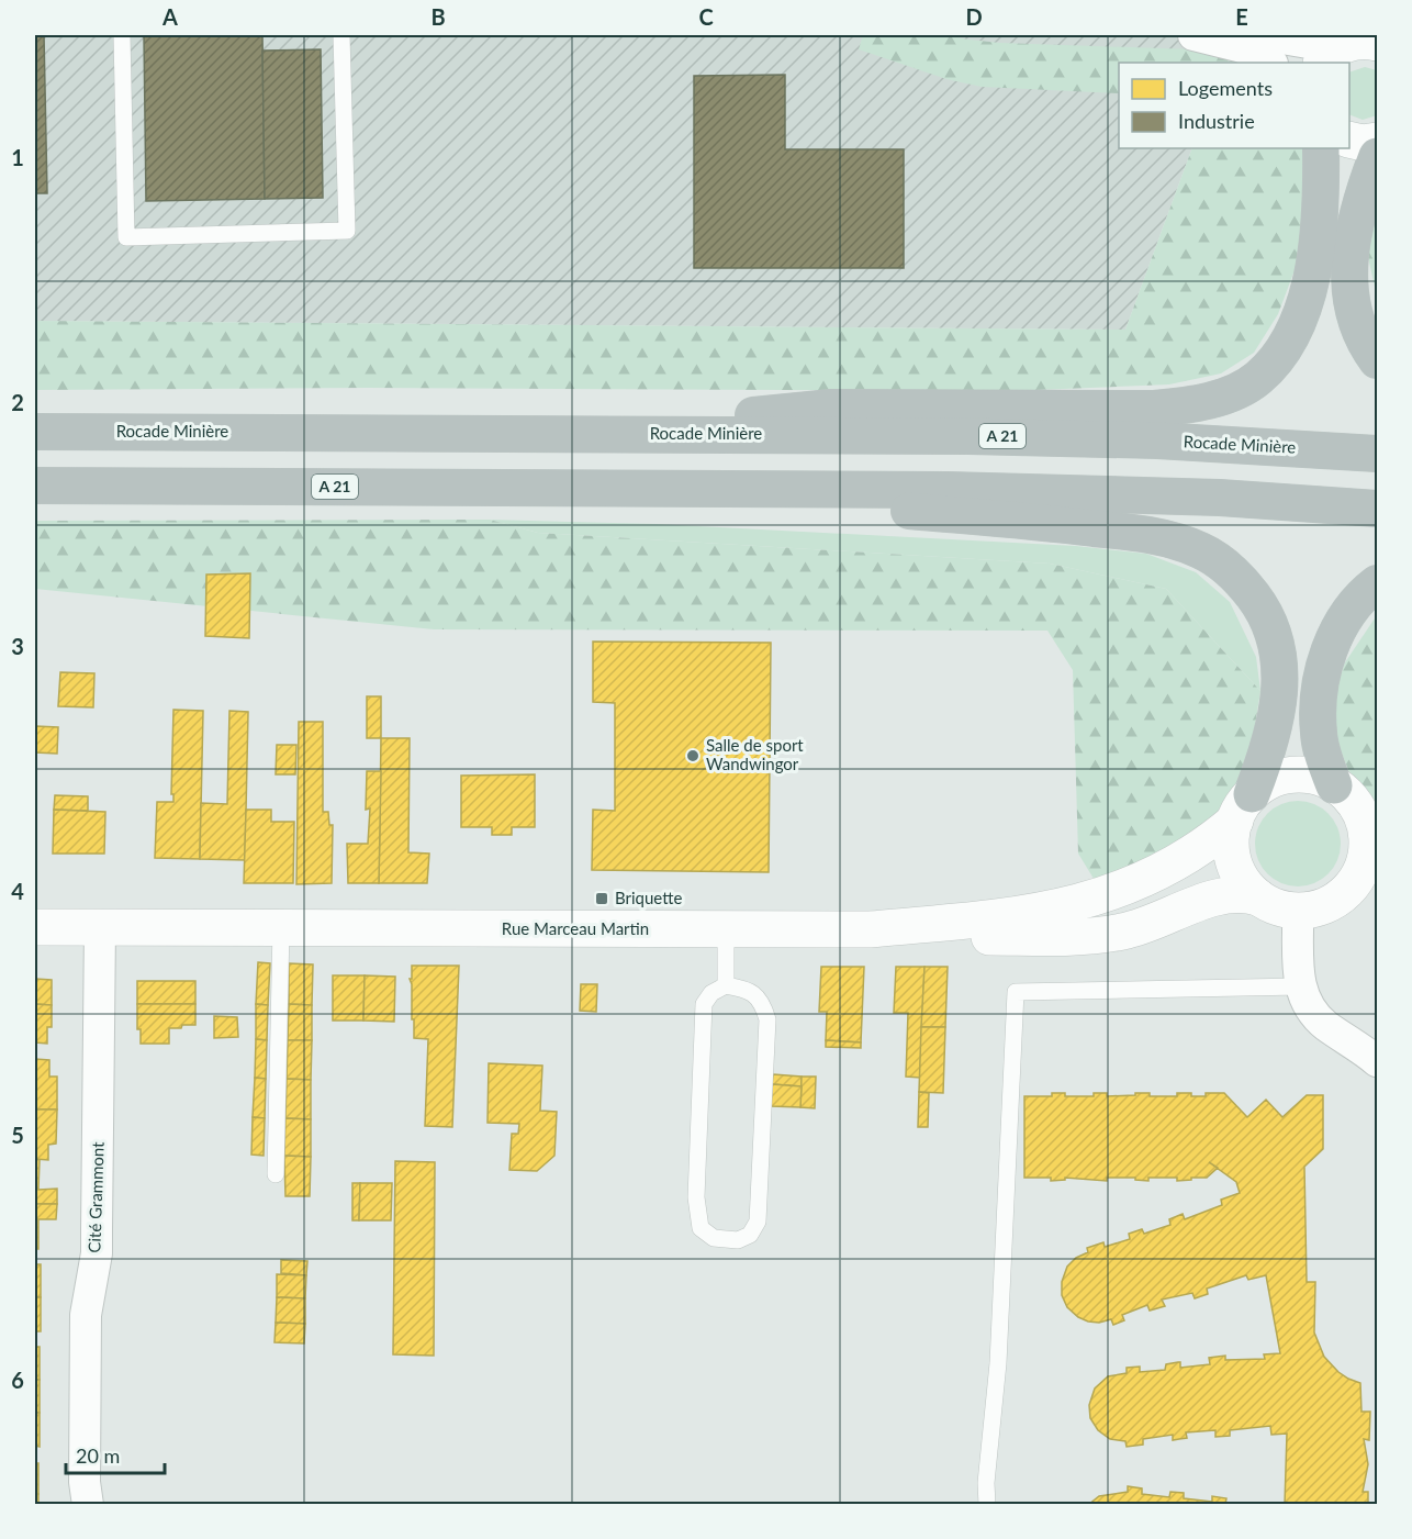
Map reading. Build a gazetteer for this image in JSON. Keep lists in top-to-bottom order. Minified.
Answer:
{"streets":{"highway":["Rocade Minière","A 21"],"street":["Rue Marceau Martin","Cité Grammont"]},"crossings":[["Rue Marceau Martin","Cité Grammont"]],"places":{"other":["Salle de sport Wandwingor"],"transit":["Briquette"]},"legend":["Logements","Industrie"],"scale_bar":"20 m","grid":{"columns":["A","B","C","D","E"],"rows":["1","2","3","4","5","6"]}}
